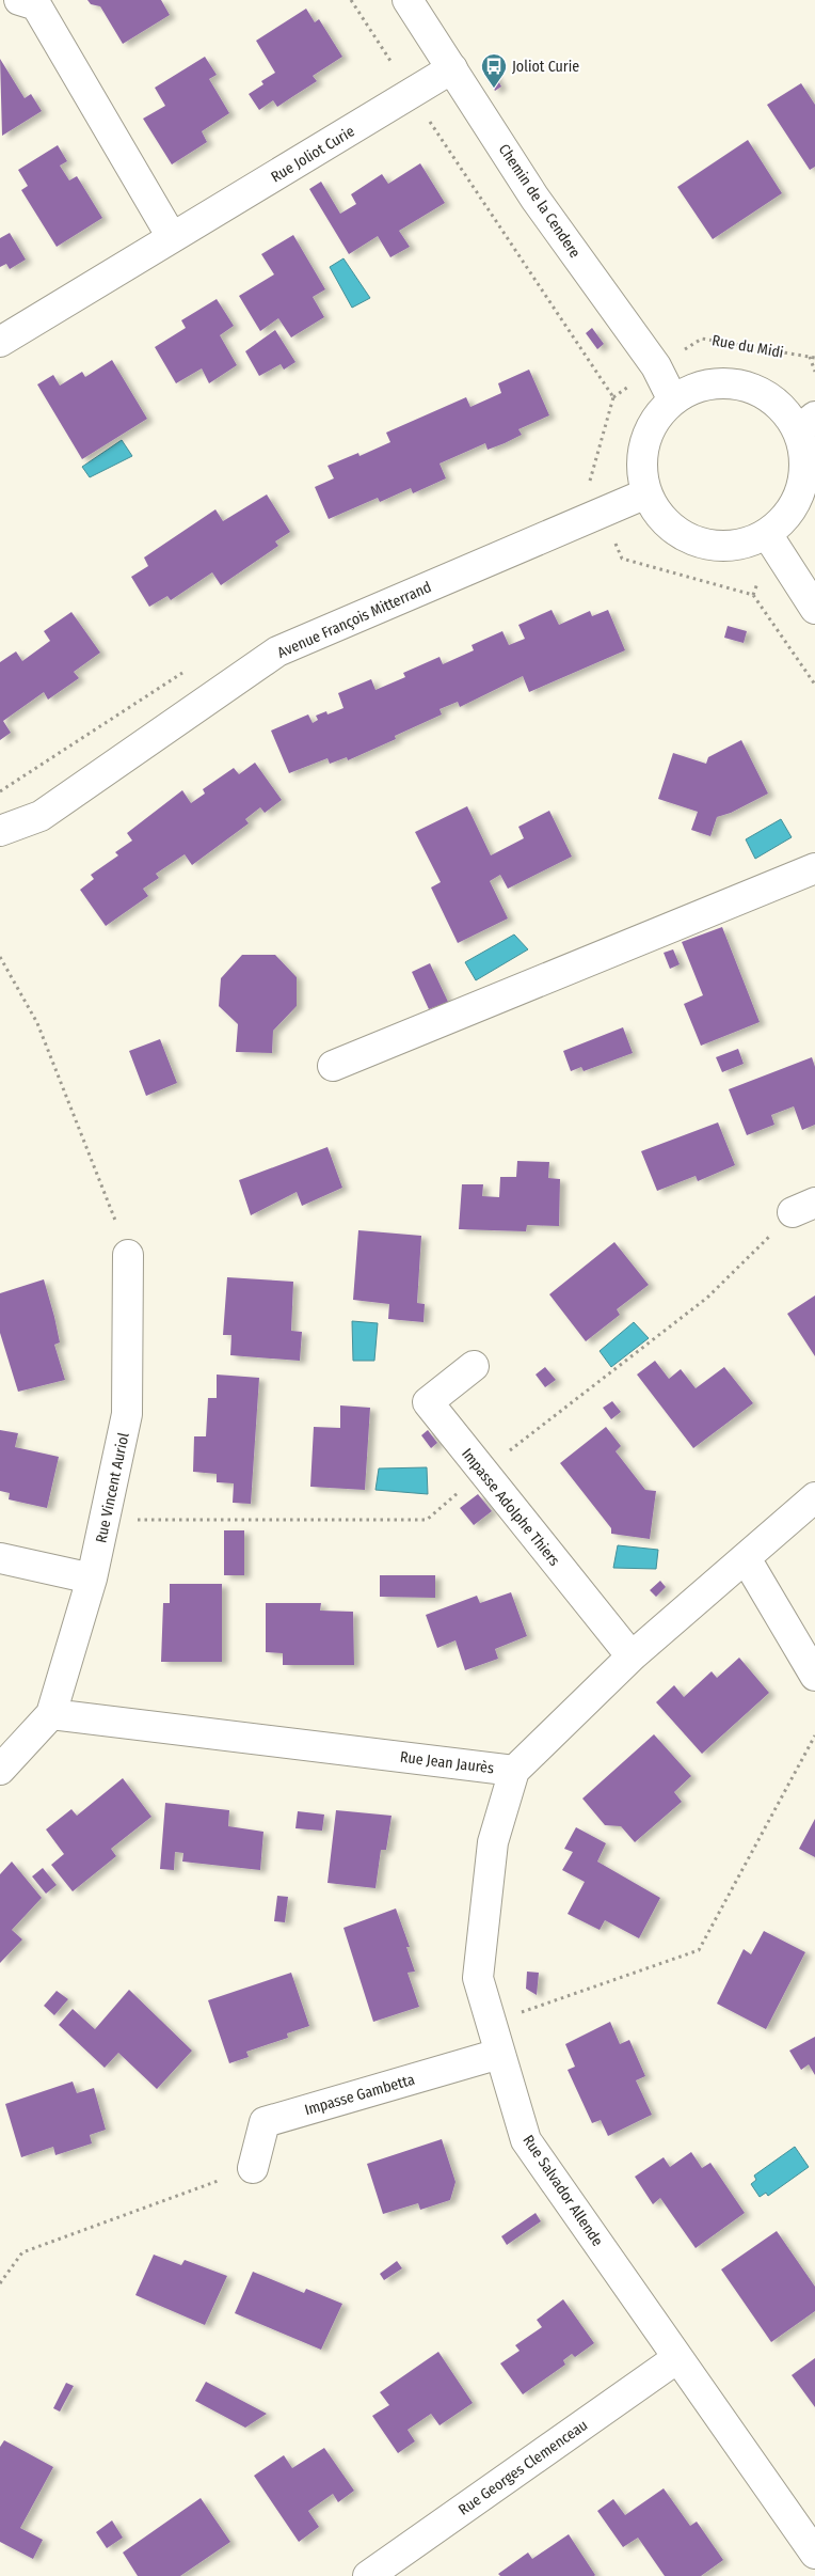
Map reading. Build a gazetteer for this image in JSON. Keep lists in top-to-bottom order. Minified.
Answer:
{"streets":{"street":["Rue Joliot Curie","Chemin de la Cendere","Avenue François Mitterrand","Rue Vincent Auriol","Impasse Adolphe Thiers","Rue Jean Jaurès","Impasse Gambetta","Rue Salvador Allende","Rue Georges Clemenceau"],"path":["Rue du Midi"]},"crossings":[["Rue Joliot Curie","Chemin de la Cendere"],["Chemin de la Cendere","Rue du Midi"],["Chemin de la Cendere","Avenue François Mitterrand"],["Rue Vincent Auriol","Rue Jean Jaurès"],["Impasse Adolphe Thiers","Rue Jean Jaurès"],["Rue Jean Jaurès","Rue Salvador Allende"],["Impasse Gambetta","Rue Salvador Allende"],["Rue Salvador Allende","Rue Georges Clemenceau"]],"places":{"bus stop":["Joliot Curie"]}}
